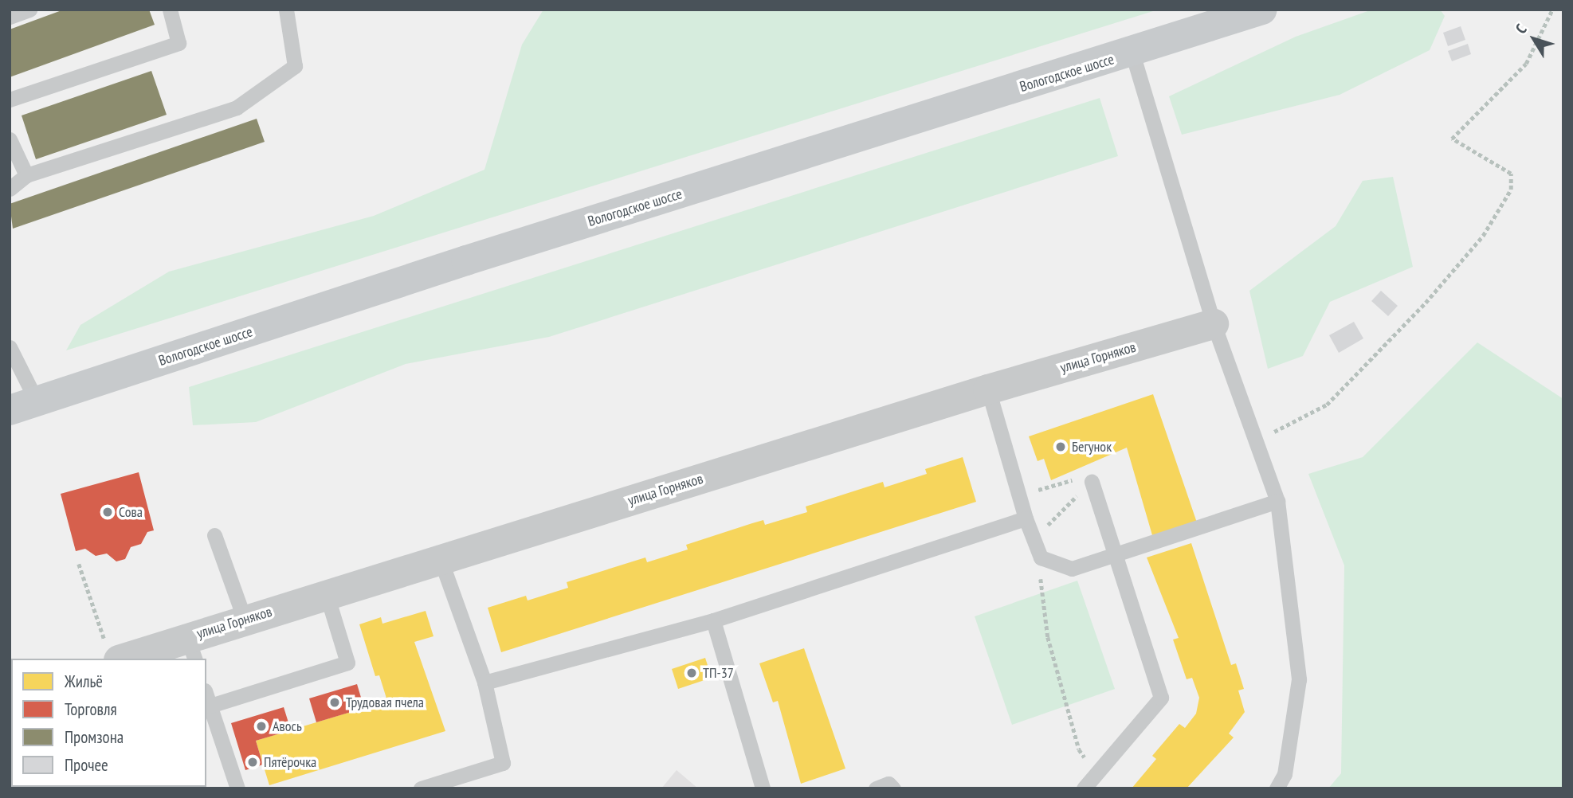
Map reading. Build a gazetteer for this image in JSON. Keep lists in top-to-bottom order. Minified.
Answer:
{"streets":{"main road":["Вологодское шоссе"],"street":["улица Горняков"]},"places":["Бегунок","Сова","ТП-37","Трудовая пчела","Авось","Пятёрочка"],"legend":["Жильё","Торговля","Промзона","Прочее"],"north":"top left"}
